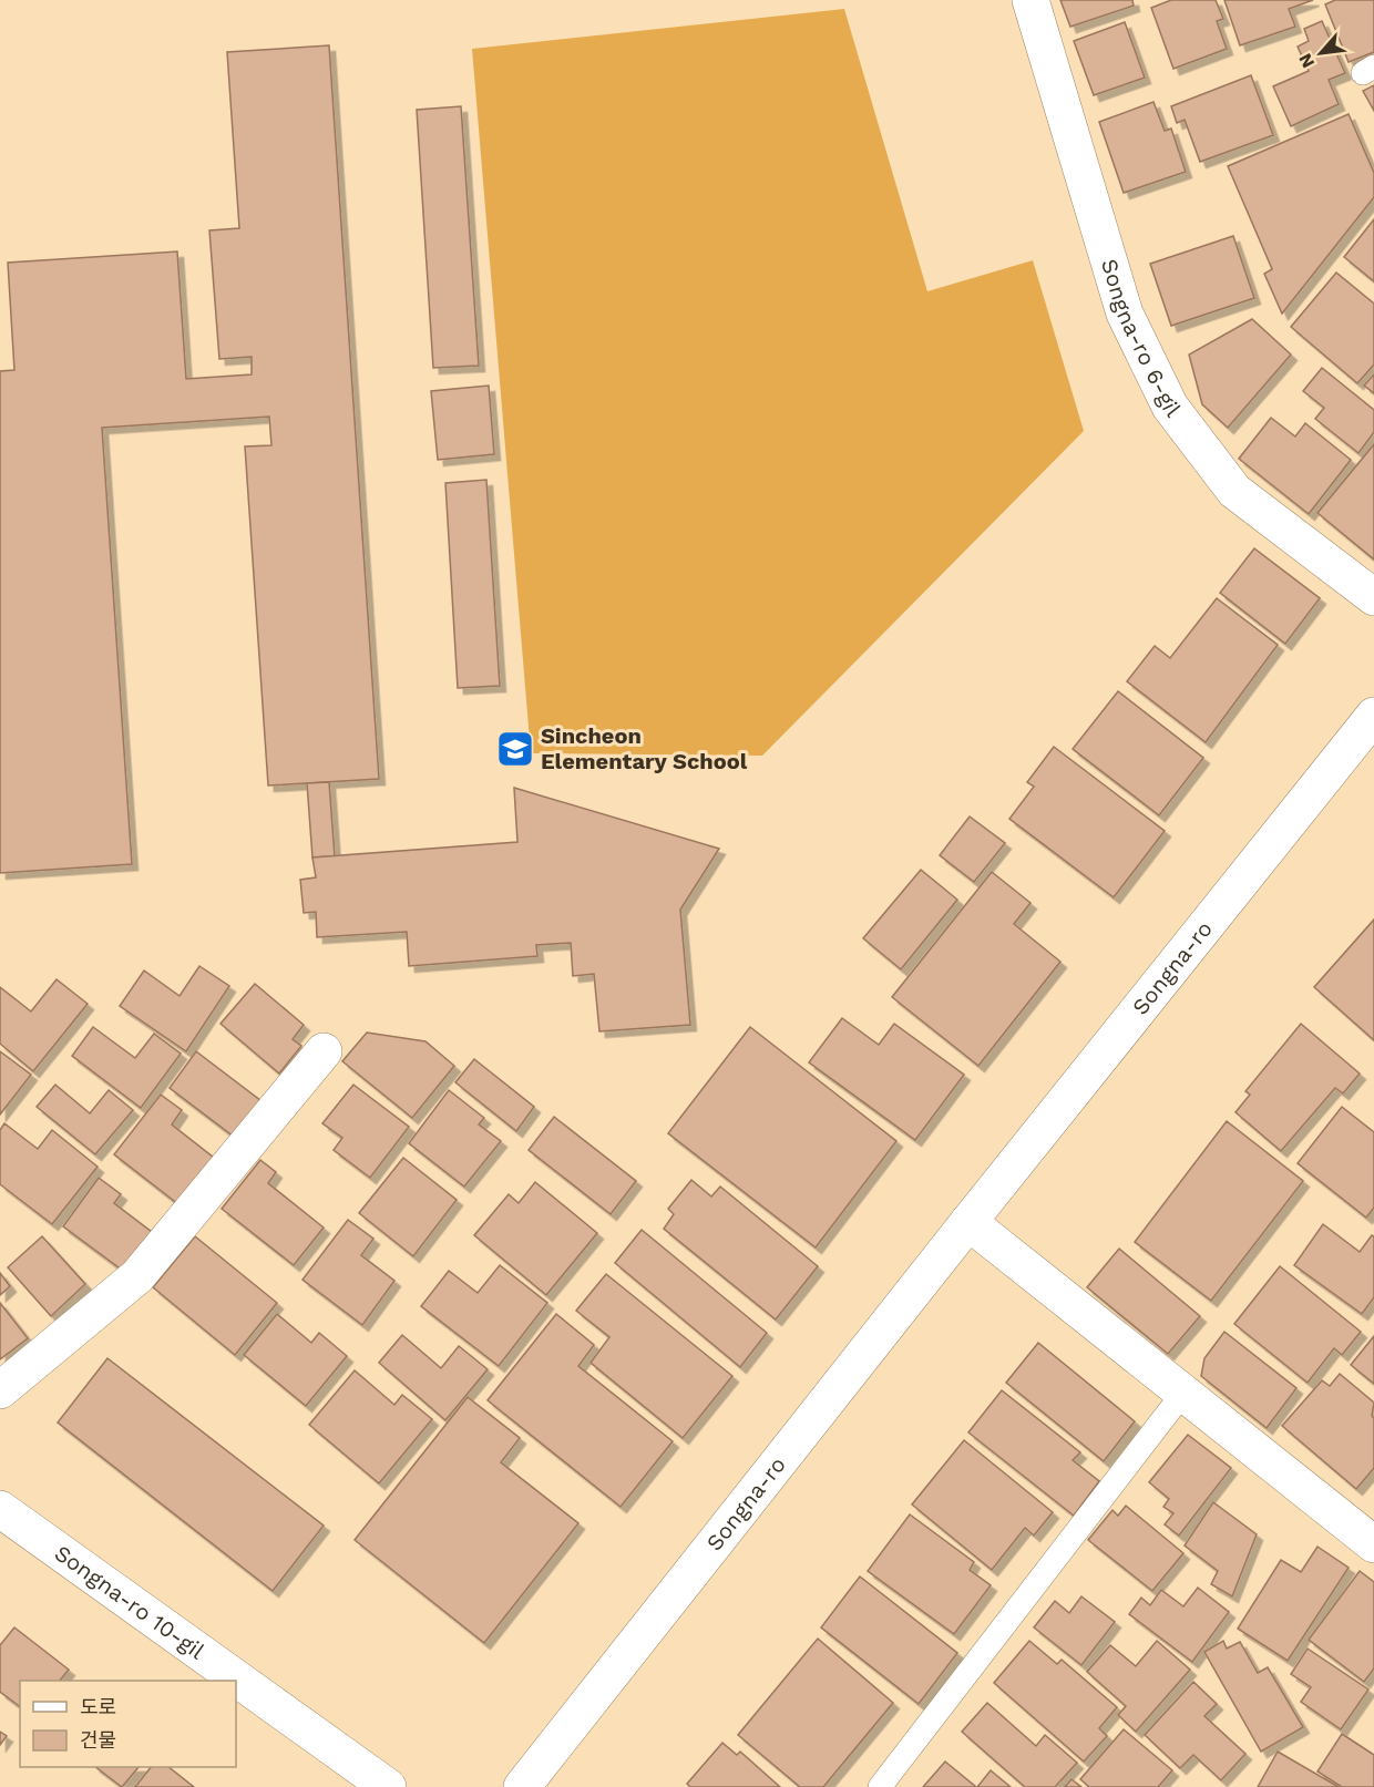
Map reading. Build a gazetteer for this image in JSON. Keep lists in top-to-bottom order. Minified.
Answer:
{"streets":{"street":["Songna-ro 6-gil","Songna-ro","Songna-ro 10-gil"]},"places":{"school or university":["Sincheon Elementary School"]},"legend":["도로","건물"],"north":"bottom left"}
